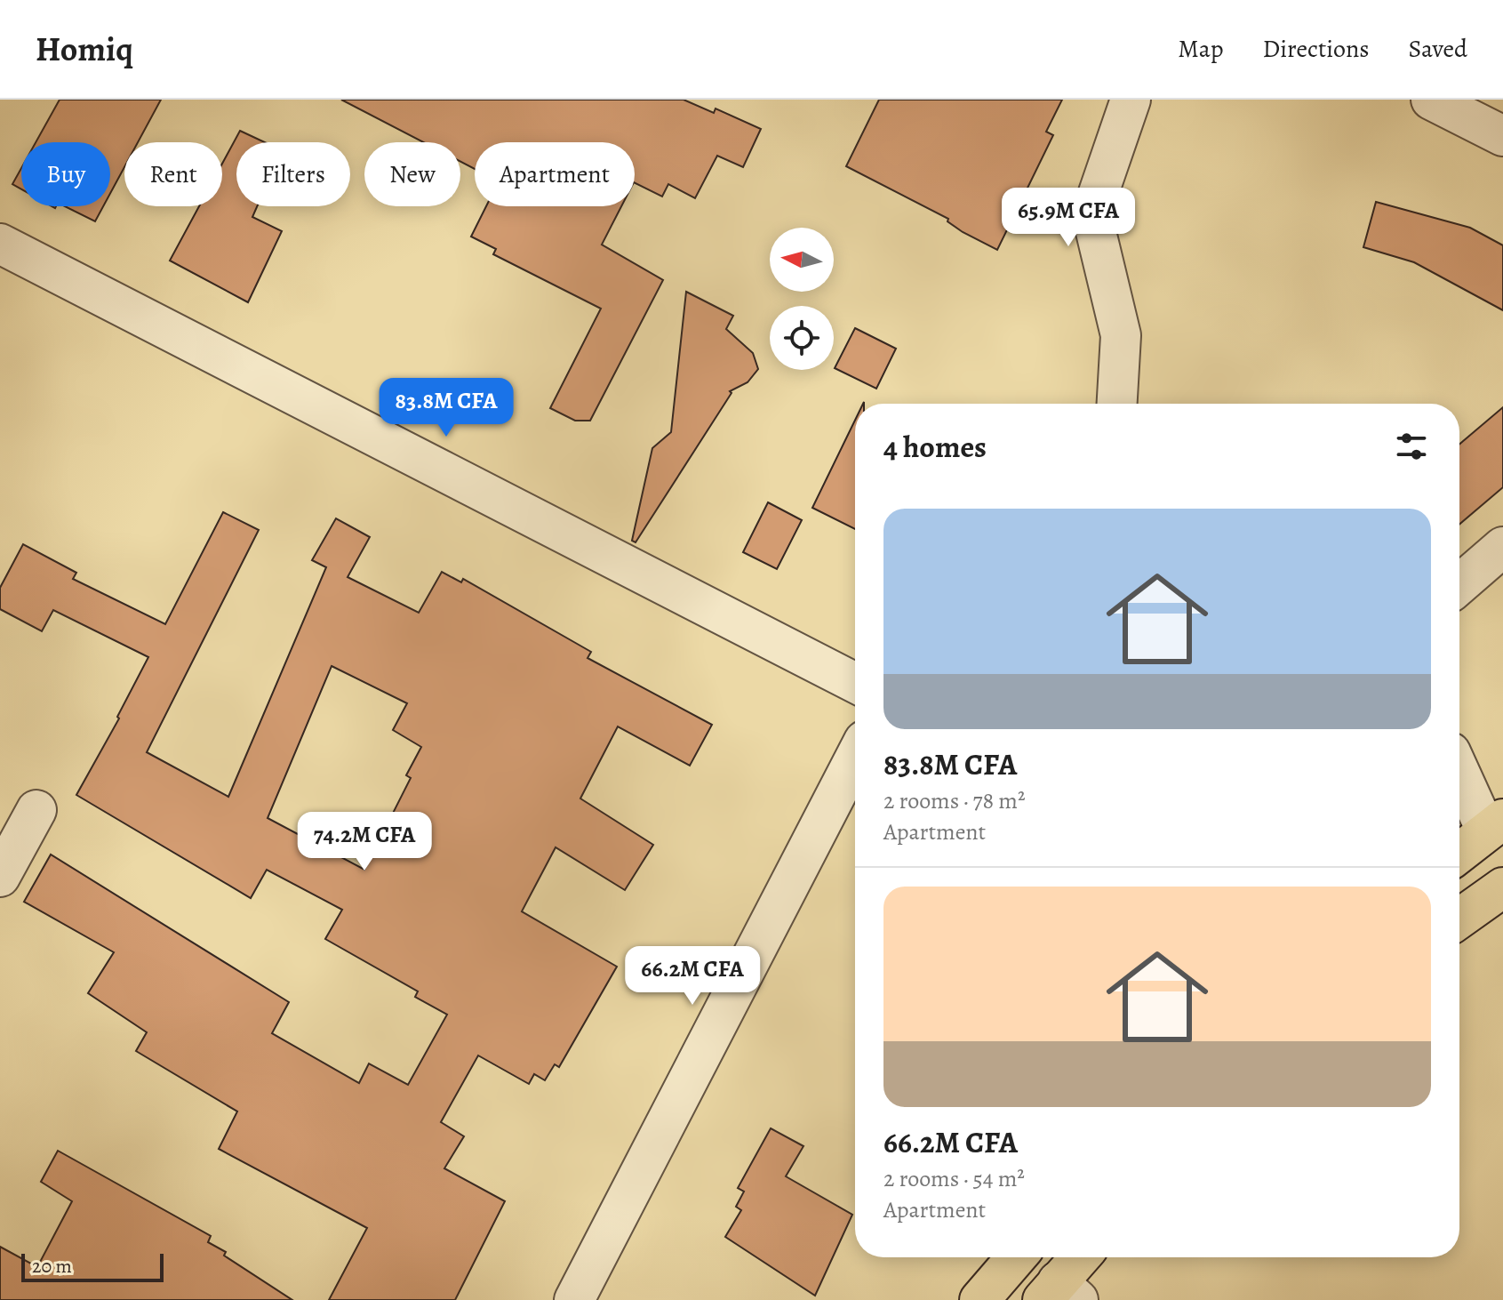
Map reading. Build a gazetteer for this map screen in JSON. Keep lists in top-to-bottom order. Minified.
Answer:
{"scale_bar":"20 m","north":"left","page":{"header":"Homiq","nav":["Map","Directions","Saved"],"chip":["Buy","Rent","Filters","New","Apartment"],"price":["65.9M CFA","83.8M CFA","74.2M CFA","66.2M CFA"],"heading":"4 homes","list":[{"name":"83.8M CFA","note":"2 rooms · 78 m² · Apartment"},{"name":"66.2M CFA","note":"2 rooms · 54 m² · Apartment"}],"scale":"20 m"}}
